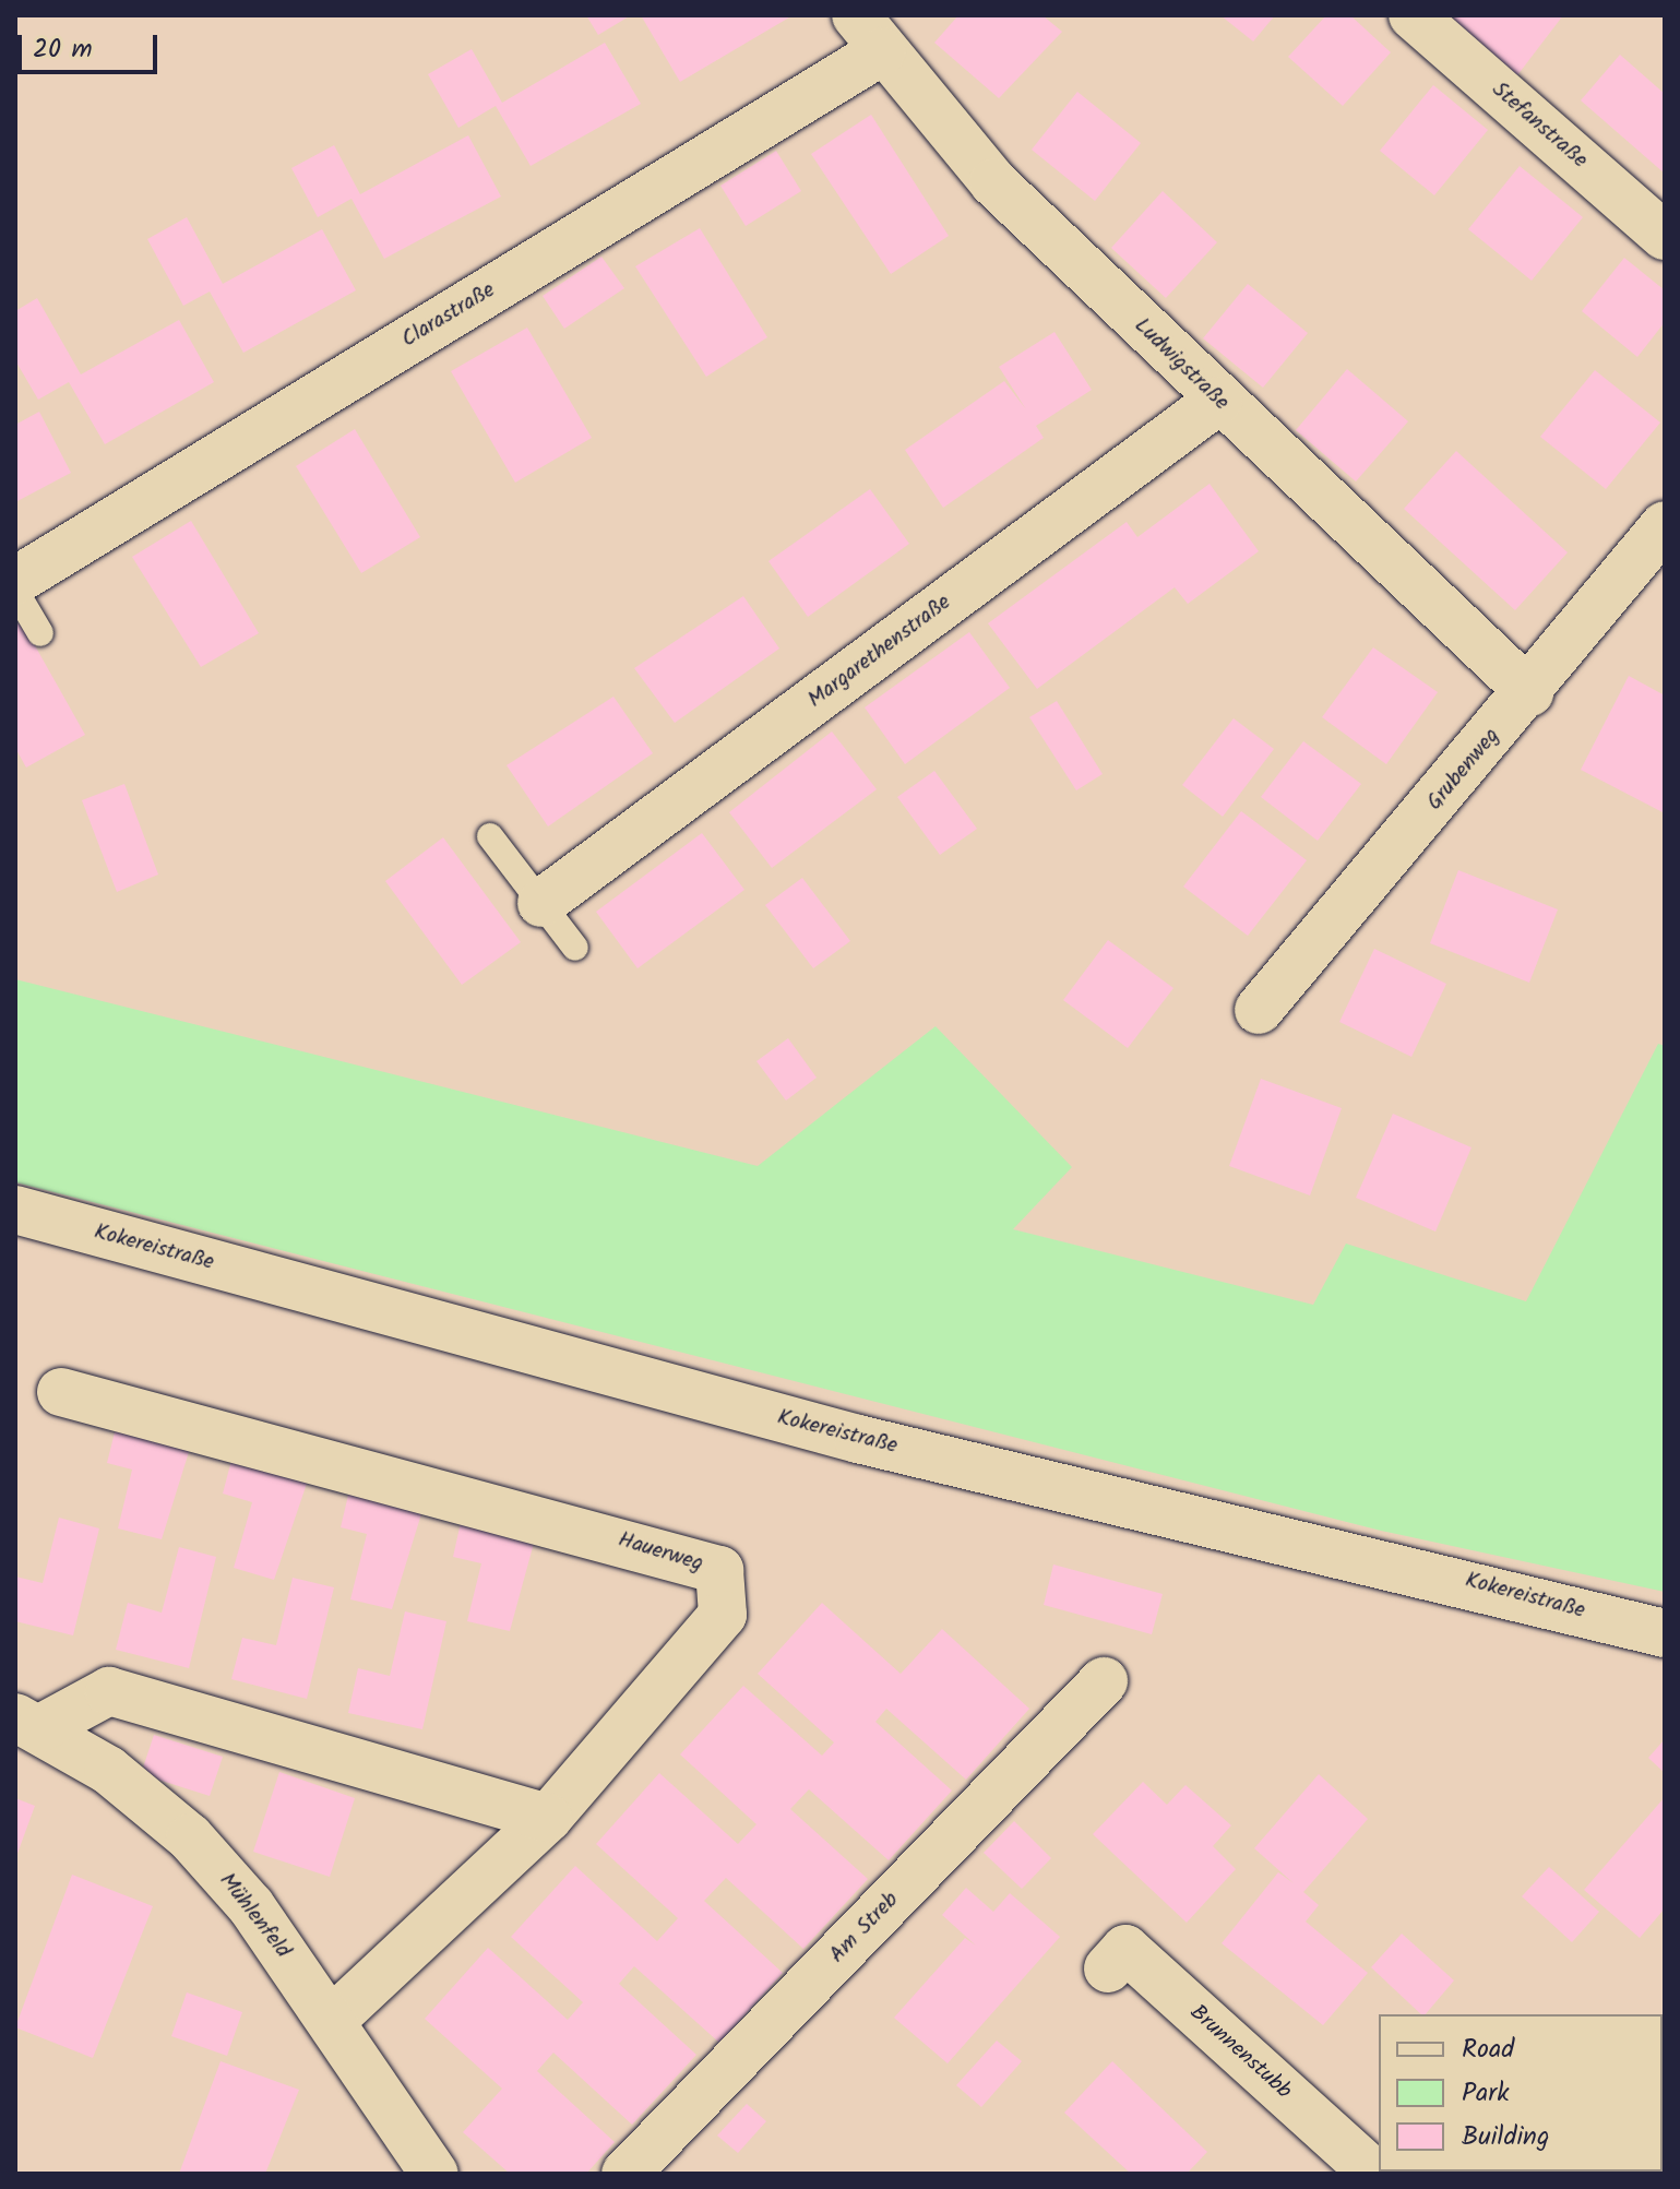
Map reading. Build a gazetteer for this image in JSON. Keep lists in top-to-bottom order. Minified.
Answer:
{"streets":{"street":["Stefanstraße","Clarastraße","Ludwigstraße","Margarethenstraße","Grubenweg","Kokereistraße","Hauerweg","Mühlenfeld","Am Streb","Brunnenstubb"]},"crossings":[["Clarastraße","Ludwigstraße"],["Ludwigstraße","Margarethenstraße"],["Ludwigstraße","Grubenweg"],["Hauerweg","Mühlenfeld"]],"legend":["Road","Park","Building"],"scale_bar":"20 m"}
